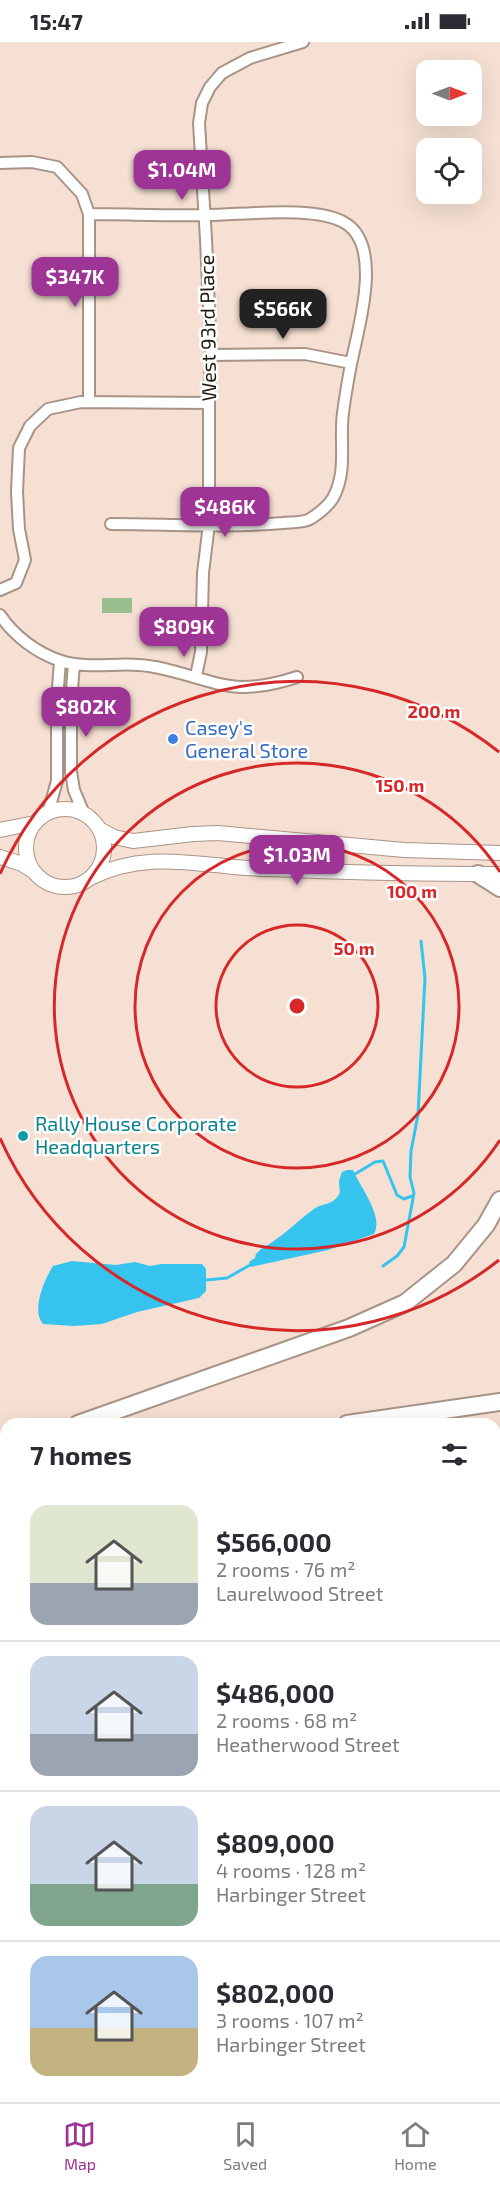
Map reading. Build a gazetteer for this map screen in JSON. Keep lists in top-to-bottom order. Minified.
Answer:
{"streets":{"street":["West 93rd Place"]},"places":["Casey's General Store","Rally House Corporate Headquarters"],"north":"right","page":{"status":"15:47","price":["$1.04M","$347K","$566K","$486K","$809K","$802K","$1.03M"],"heading":"7 homes","list":[{"name":"$566,000","note":"2 rooms · 76 m² · Laurelwood Street"},{"name":"$486,000","note":"2 rooms · 68 m² · Heatherwood Street"},{"name":"$809,000","note":"4 rooms · 128 m² · Harbinger Street"},{"name":"$802,000","note":"3 rooms · 107 m² · Harbinger Street"}],"tabs":["Map","Saved","Home"]},"rings":["200 m","150 m","100 m","50 m"]}
